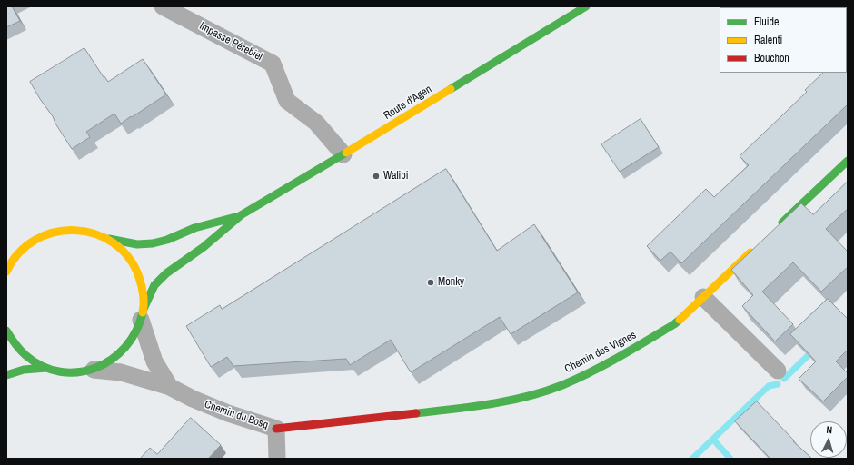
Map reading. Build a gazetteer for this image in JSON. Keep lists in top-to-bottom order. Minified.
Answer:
{"streets":{"main road":["Route d'Agen","Chemin des Vignes"],"street":["Impasse Pérebiel","Chemin du Bosq"]},"crossings":[["Impasse Pérebiel","Route d'Agen"],["Route d'Agen","Chemin du Bosq"],["Chemin des Vignes","Chemin du Bosq"]],"places":["Walibi","Monky"],"legend":["Fluide","Ralenti","Bouchon"],"north":"top"}
